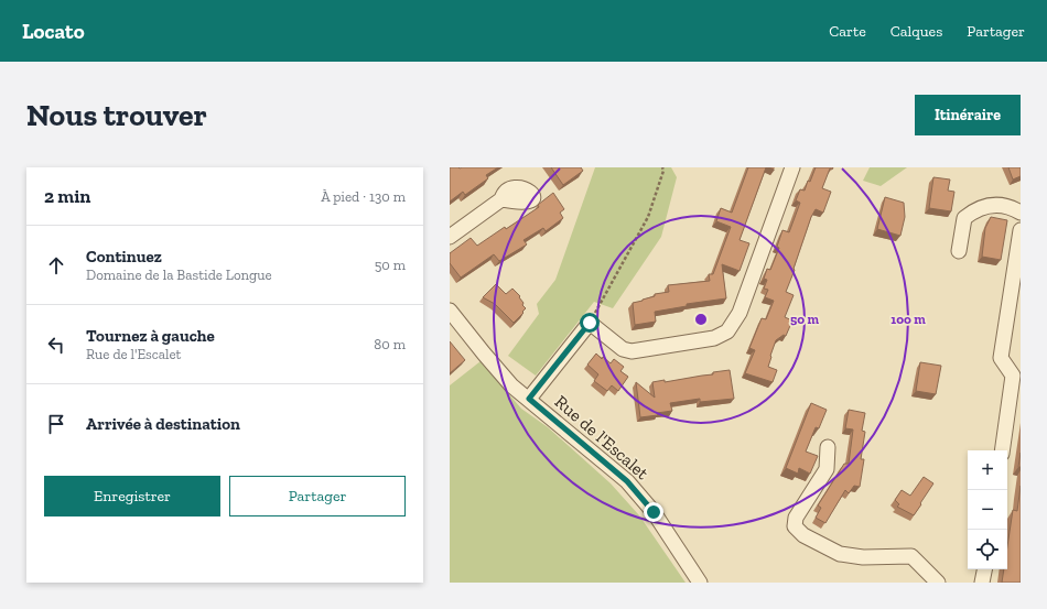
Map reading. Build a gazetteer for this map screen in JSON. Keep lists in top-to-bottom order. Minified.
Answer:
{"streets":{"street":["Rue de l'Escalet"]},"page":{"header":"Locato","nav":["Carte","Calques","Partager"],"buttons":["Itinéraire",["Enregistrer","Partager"]],"title":"Nous trouver","heading":["2 min","À pied · 130 m"],"list":[["Continuez","Domaine de la Bastide Longue","50 m"],["Tournez à gauche","Rue de l'Escalet","80 m"],"Arrivée à destination"],"map_buttons":["+","−"]},"rings":["50 m","100 m"]}
